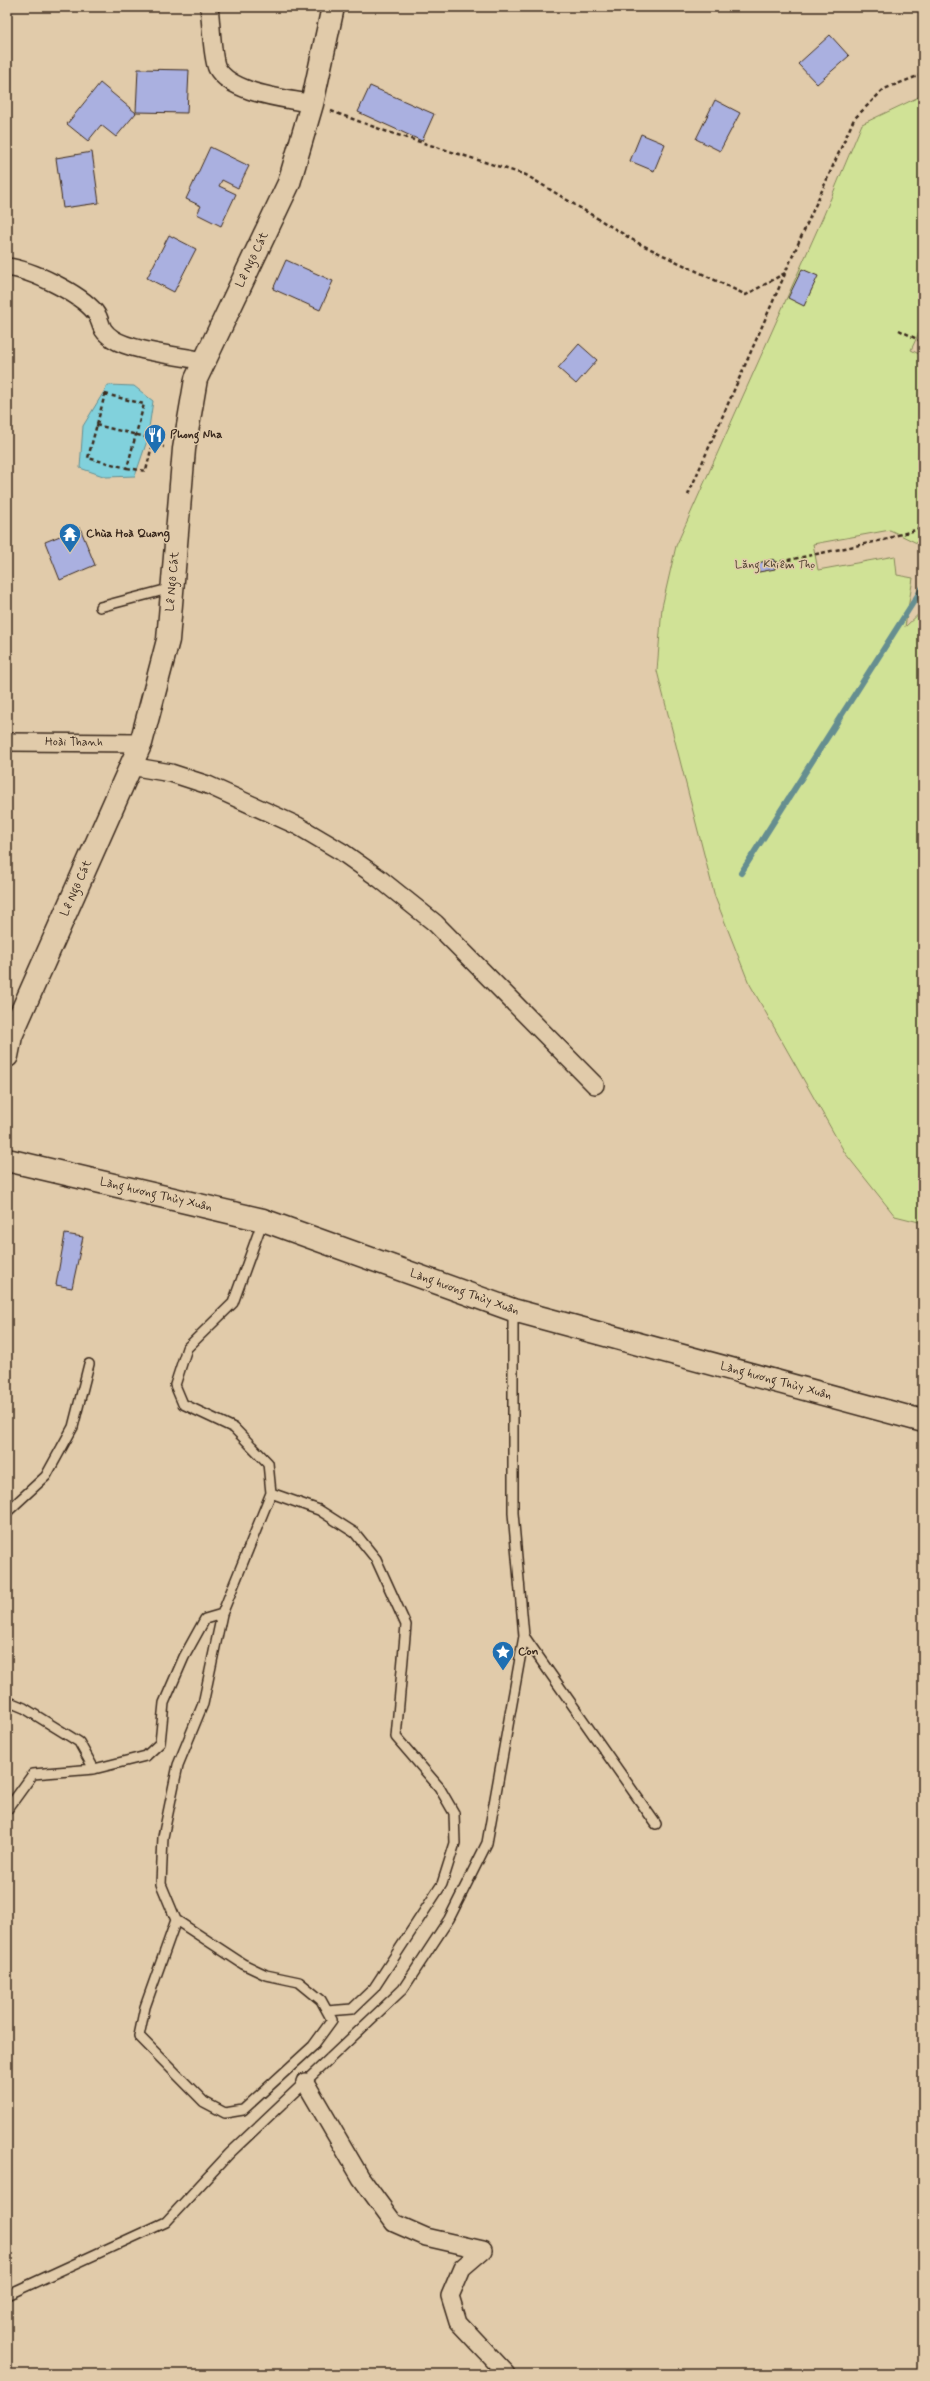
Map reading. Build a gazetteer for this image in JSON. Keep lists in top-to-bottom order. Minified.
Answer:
{"streets":{"street":["Lê Ngô Cát","Hoài Thanh","Làng hương Thủy Xuân"]},"crossings":[["Lê Ngô Cát","Hoài Thanh"]],"parks":["Lăng Khiêm Thọ"],"places":{"restaurant":["Phong Nha"],"temple":["Chùa Hoà Quang"],"place":["Con"]}}
